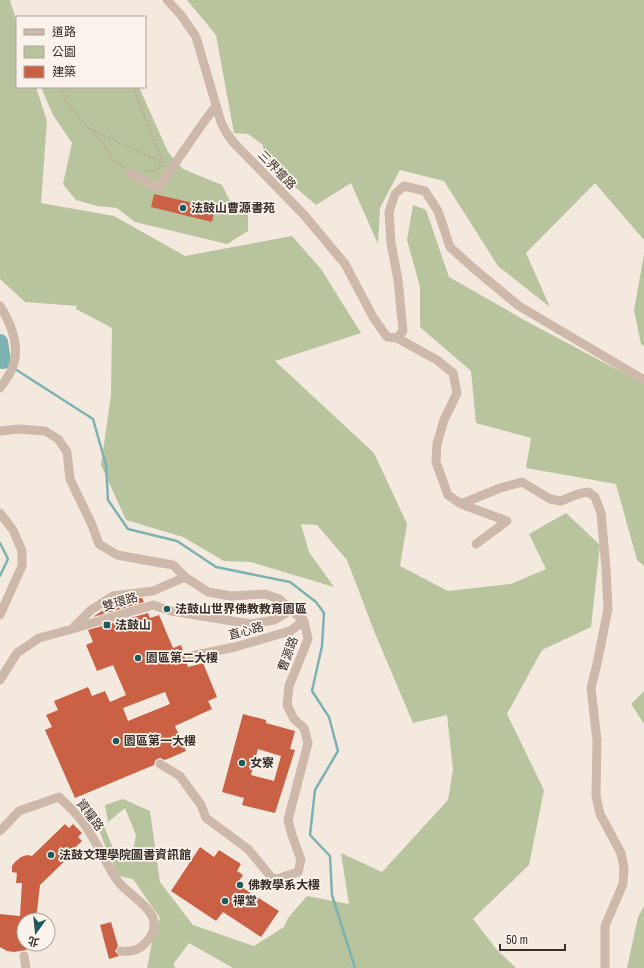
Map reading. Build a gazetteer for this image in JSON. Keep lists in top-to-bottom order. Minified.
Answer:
{"streets":{"street":["三界壇路","雙環路","直心路","曹源路","資糧路"]},"crossings":[["直心路","曹源路"]],"places":{"other":["法鼓山曹源書苑","法鼓山世界佛教教育園區","園區第二大樓","園區第一大樓","女寮","法鼓文理學院圖書資訊館","佛教學系大樓","禪堂"],"transit":["法鼓山"]},"legend":["道路","公園","建築"],"scale_bar":"50 m","north":"bottom"}
